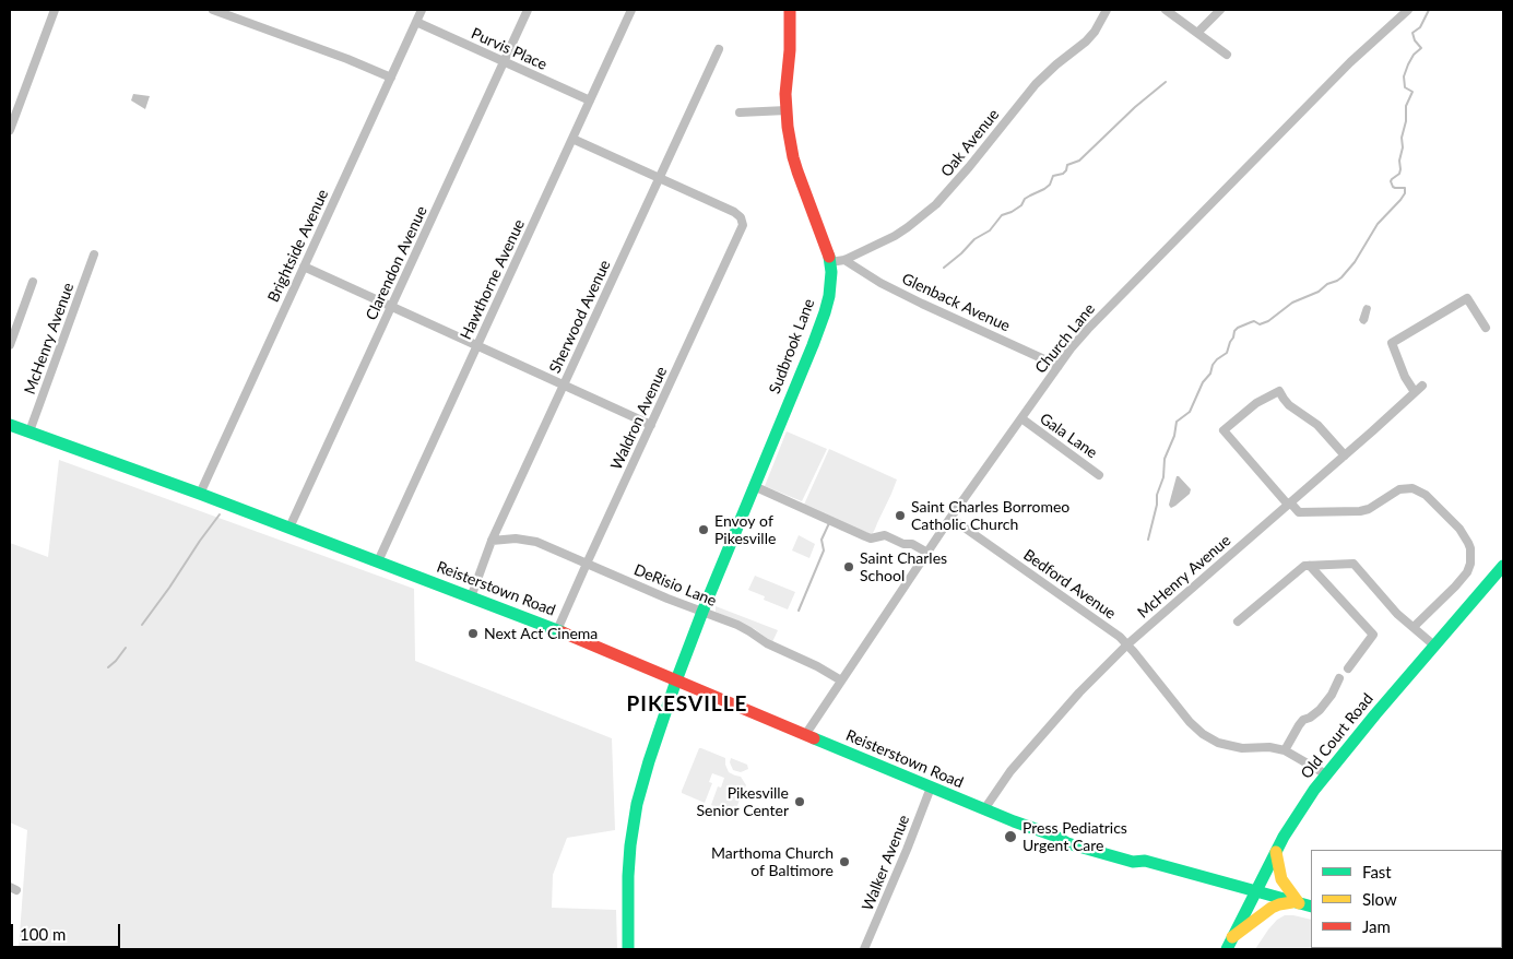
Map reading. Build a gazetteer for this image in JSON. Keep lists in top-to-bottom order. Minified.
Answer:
{"streets":{"main road":["Sudbrook Lane","Reisterstown Road","Old Court Road"],"street":["Purvis Place","Oak Avenue","Brightside Avenue","Clarendon Avenue","Hawthorne Avenue","Glenback Avenue","Sherwood Avenue","McHenry Avenue","Church Lane","Waldron Avenue","Gala Lane","Bedford Avenue","DeRisio Lane","Walker Avenue"]},"crossings":[["Purvis Place","Brightside Avenue"],["Purvis Place","Clarendon Avenue"],["Purvis Place","Hawthorne Avenue"],["Oak Avenue","Glenback Avenue"],["Oak Avenue","Sudbrook Lane"],["Brightside Avenue","Reisterstown Road"],["Clarendon Avenue","Reisterstown Road"],["Hawthorne Avenue","Reisterstown Road"],["Glenback Avenue","Church Lane"],["Sherwood Avenue","Waldron Avenue"],["Sherwood Avenue","DeRisio Lane"],["Sherwood Avenue","Reisterstown Road"],["McHenry Avenue","Bedford Avenue"],["McHenry Avenue","Reisterstown Road"],["Church Lane","Gala Lane"],["Church Lane","Bedford Avenue"],["Church Lane","DeRisio Lane"],["Church Lane","Reisterstown Road"],["Sudbrook Lane","DeRisio Lane"],["Sudbrook Lane","Reisterstown Road"],["Waldron Avenue","DeRisio Lane"],["Waldron Avenue","Reisterstown Road"],["Bedford Avenue","Old Court Road"],["Reisterstown Road","Old Court Road"],["Reisterstown Road","Walker Avenue"]],"districts":["PIKESVILLE"],"places":["Saint Charles Borromeo Catholic Church","Envoy of Pikesville","Saint Charles School","Next Act Cinema","Pikesville Senior Center","Press Pediatrics Urgent Care","Marthoma Church of Baltimore"],"legend":["Fast","Slow","Jam"],"scale_bar":"100 m"}
